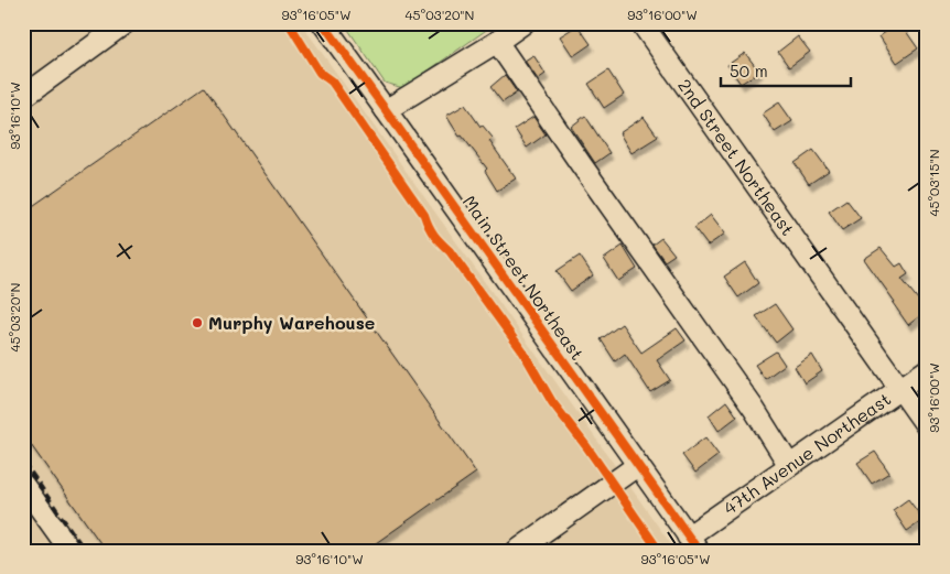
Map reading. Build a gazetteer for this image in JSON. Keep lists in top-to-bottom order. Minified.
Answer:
{"streets":{"street":["2nd Street Northeast","Main Street Northeast","47th Avenue Northeast"]},"crossings":[["2nd Street Northeast","47th Avenue Northeast"],["Main Street Northeast","47th Avenue Northeast"]],"places":["Murphy Warehouse"],"scale_bar":"50 m","coordinates":["93°16'05\"W","45°03'20\"N","93°16'00\"W","93°16'10\"W","45°03'15\"N"]}
